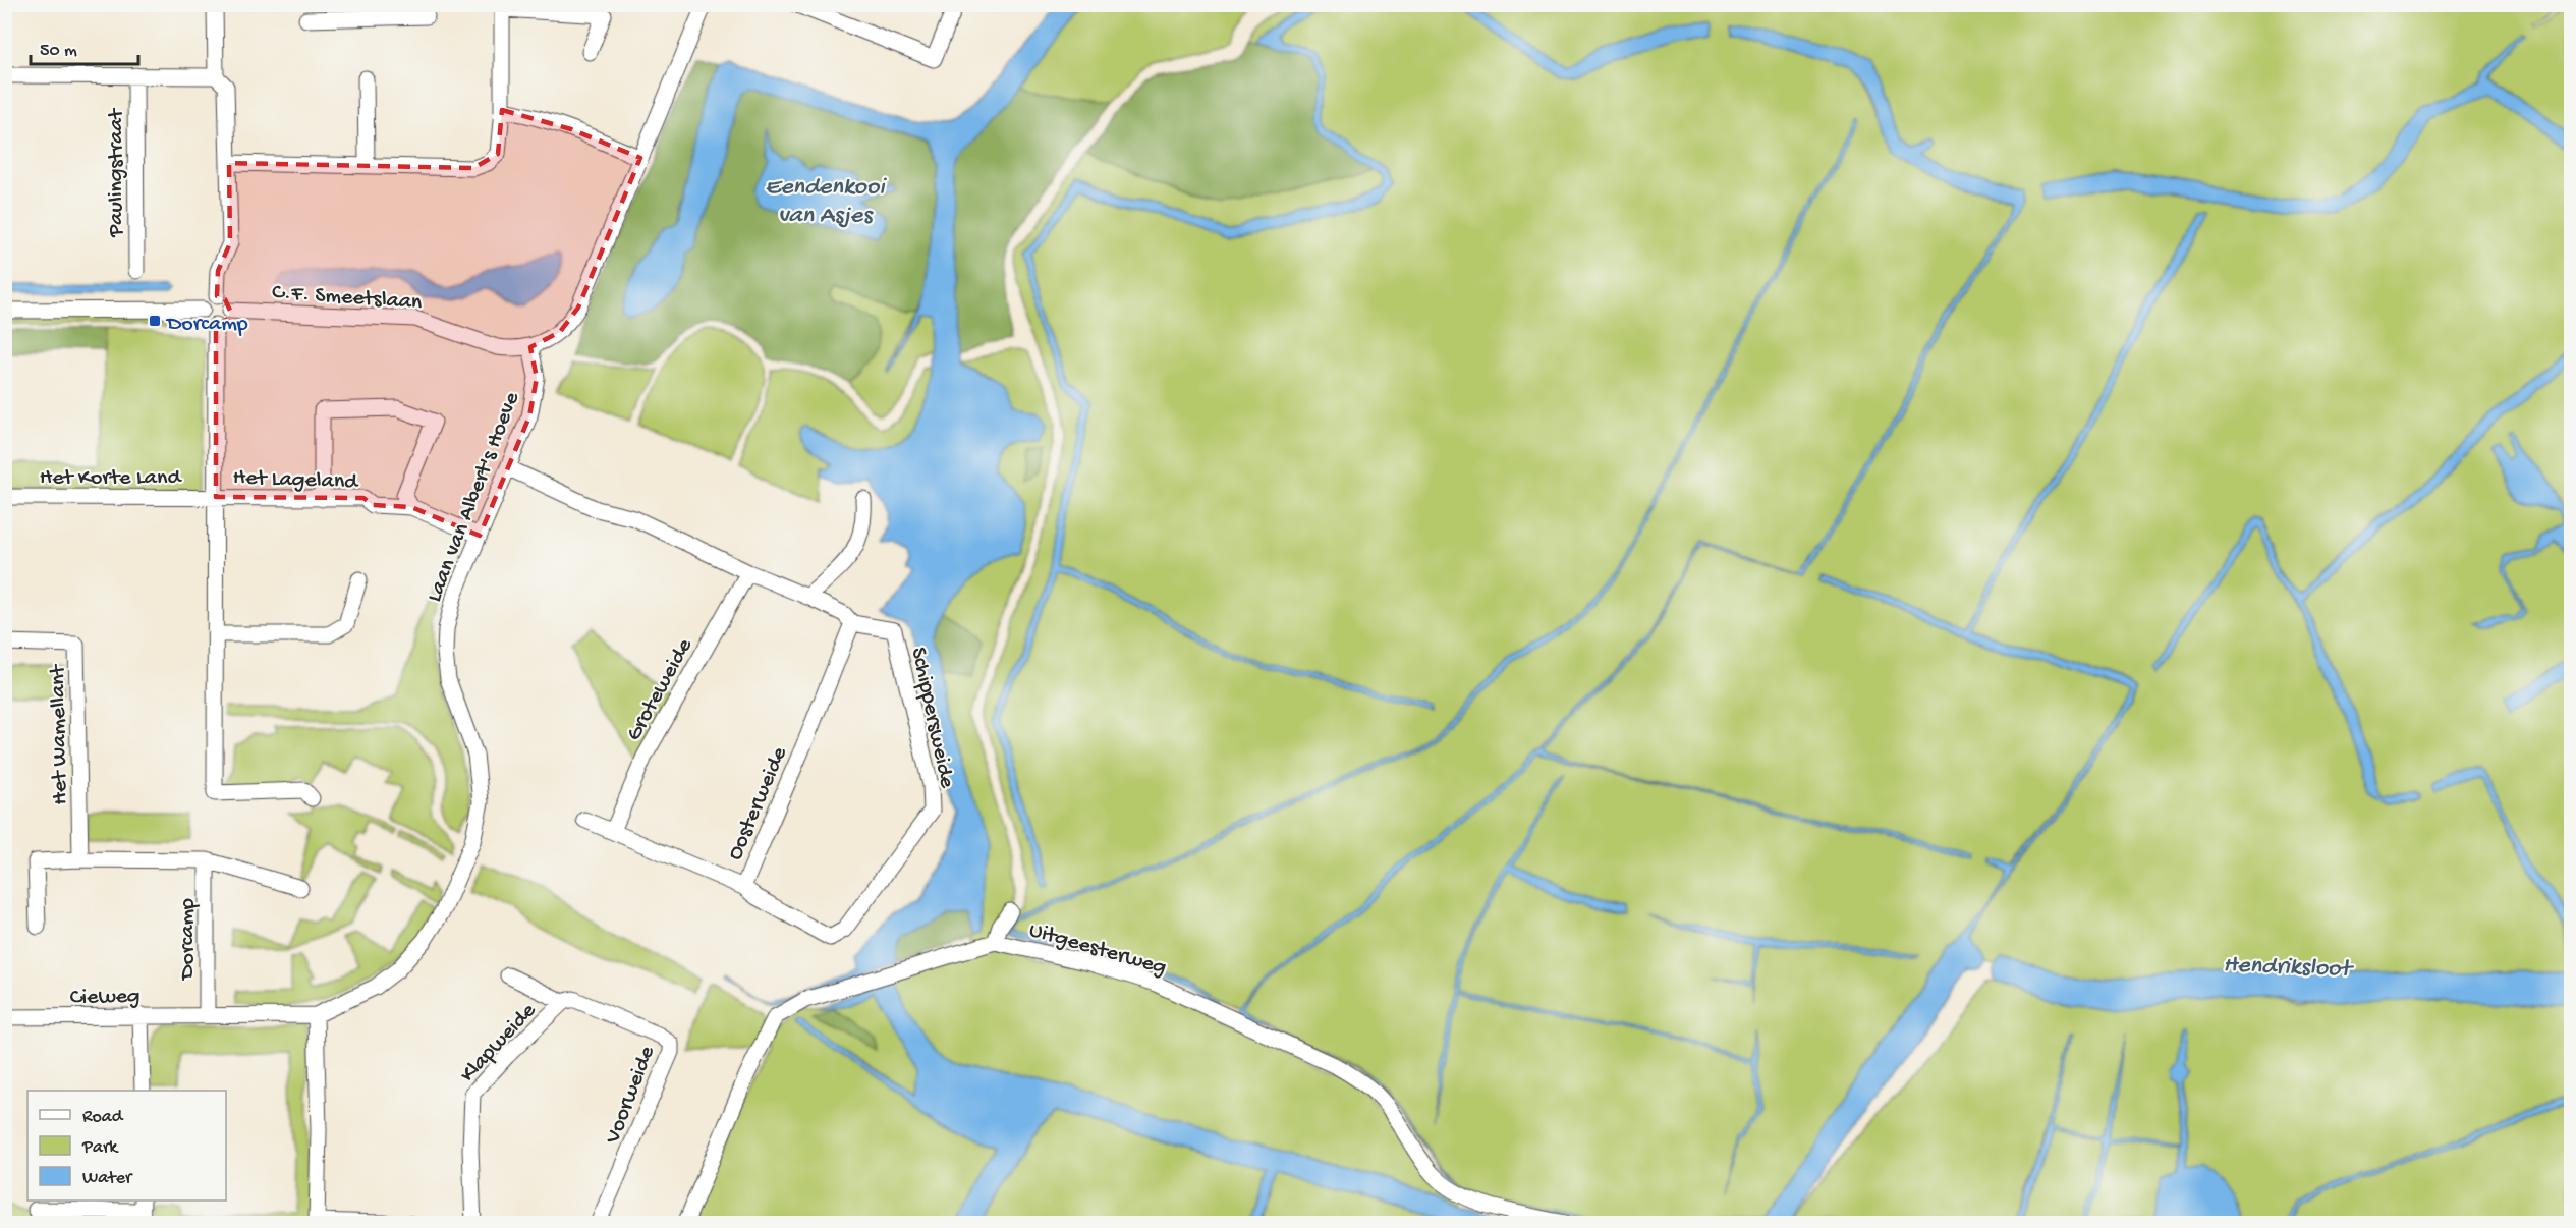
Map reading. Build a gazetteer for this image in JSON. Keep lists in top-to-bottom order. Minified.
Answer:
{"streets":{"street":["Paulingstraat","C.F. Smeetslaan","Het Korte Land","Het Lageland","Laan van Albert's Hoeve","Groteweide","Schippersweide","Het Wamellant","Oosterweide","Dorcamp","Uitgeesterweg","Cieweg","Klapweide","Voorweide"]},"crossings":[["C.F. Smeetslaan","Laan van Albert's Hoeve"],["Het Korte Land","Het Lageland"],["Laan van Albert's Hoeve","Dorcamp"],["Laan van Albert's Hoeve","Cieweg"],["Groteweide","Oosterweide"],["Schippersweide","Oosterweide"],["Dorcamp","Cieweg"],["Klapweide","Voorweide"]],"water":["Eendenkooi van Asjes","Hendriksloot"],"places":{"transit":["Dorcamp"]},"legend":["Road","Park","Water"],"scale_bar":"50 m"}
